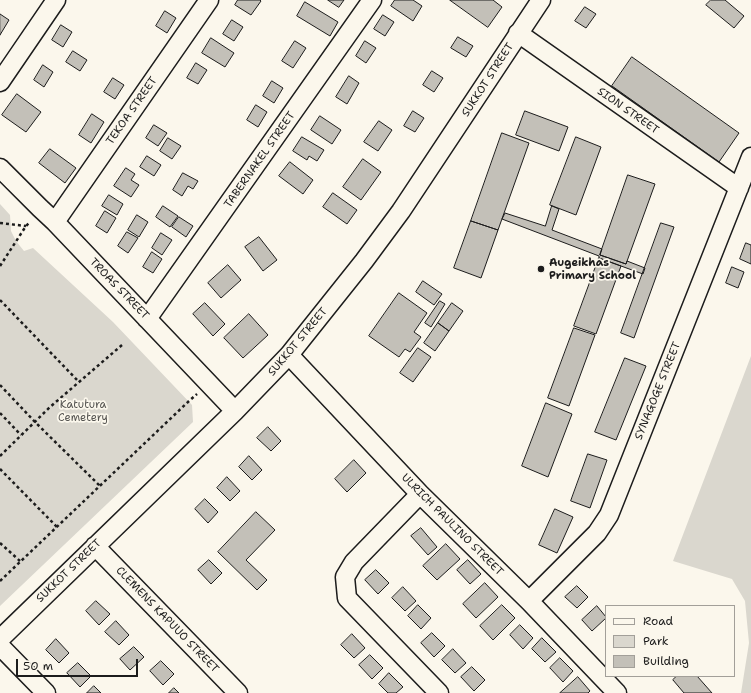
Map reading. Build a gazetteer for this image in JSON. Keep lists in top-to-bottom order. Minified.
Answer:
{"streets":{"street":["SUKKOT STREET","TEKOA STREET","SION STREET","TABERNAKEL STREET","TROAS STREET","SYNAGOGE STREET","ULRICH PAULINO STREET","CLEMENS KAPUUO STREET"]},"crossings":[["SUKKOT STREET","SION STREET"],["SUKKOT STREET","TROAS STREET"],["SUKKOT STREET","ULRICH PAULINO STREET"],["SUKKOT STREET","CLEMENS KAPUUO STREET"],["TEKOA STREET","TROAS STREET"],["SION STREET","SYNAGOGE STREET"],["TABERNAKEL STREET","TROAS STREET"],["SYNAGOGE STREET","ULRICH PAULINO STREET"]],"parks":["Katutura Cemetery"],"places":["Augeikhas Primary School"],"legend":["Road","Park","Building"],"scale_bar":"50 m"}
